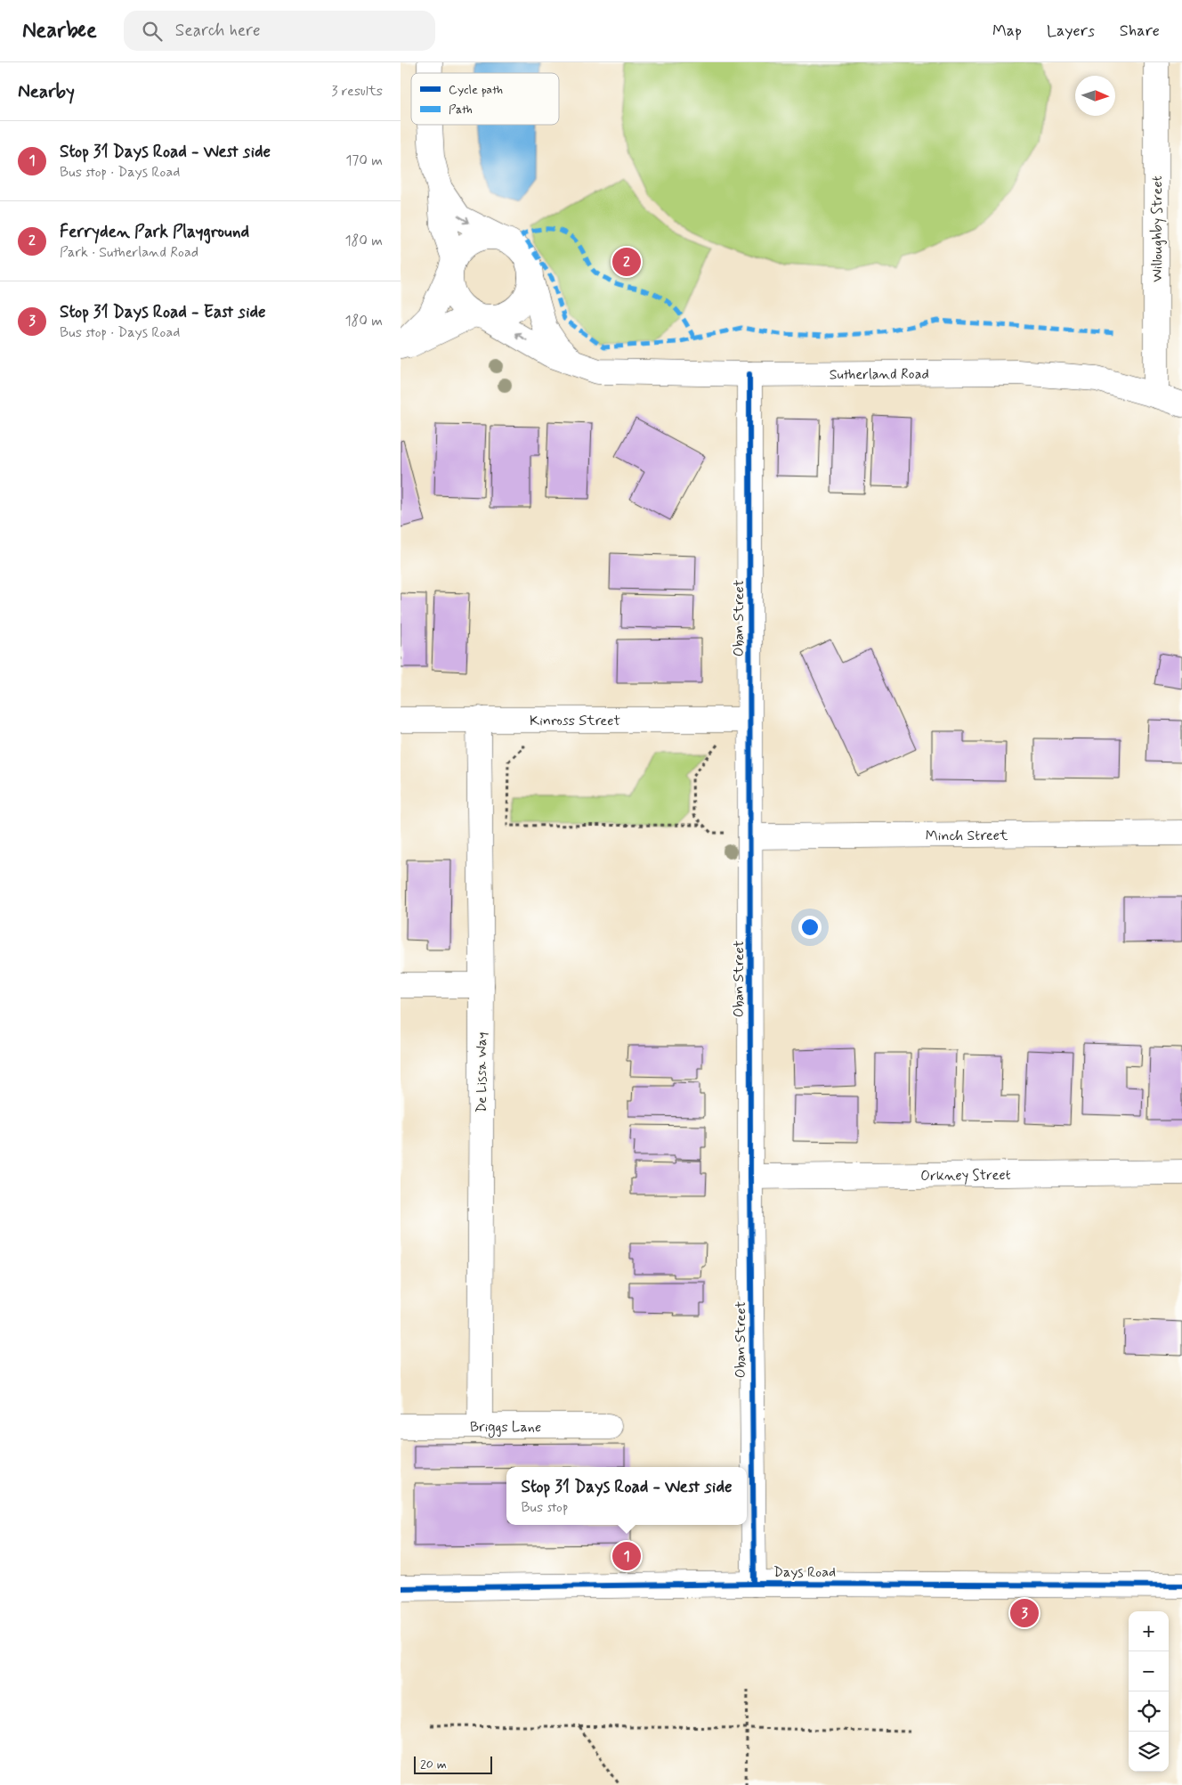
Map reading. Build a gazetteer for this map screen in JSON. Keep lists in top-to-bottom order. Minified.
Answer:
{"streets":{"street":["Willoughby Street","Sutherland Road","Oban Street","Kinross Street","Minch Street","De Lissa Way","Orkney Street","Briggs Lane","Days Road"]},"crossings":[["Willoughby Street","Sutherland Road"],["Sutherland Road","Oban Street"],["Oban Street","Kinross Street"],["Oban Street","Minch Street"],["Oban Street","Orkney Street"],["Oban Street","Days Road"],["Kinross Street","De Lissa Way"],["De Lissa Way","Briggs Lane"]],"legend":["Cycle path","Path"],"scale_bar":"20 m","north":"right","page":{"header":"Nearbee","search":"Search here","nav":["Map","Layers","Share"],"heading":["Nearby","3 results"],"list":[{"mark":"1","name":"Stop 31 Days Road - West side","note":"Bus stop · Days Road","value":"170 m"},{"mark":"2","name":"Ferryden Park Playground","note":"Park · Sutherland Road","value":"180 m"},{"mark":"3","name":"Stop 31 Days Road - East side","note":"Bus stop · Days Road","value":"180 m"}],"pins":["2","1","3"],"popup":["Stop 31 Days Road - West side","Bus stop"],"map_buttons":["+","−"],"scale":"20 m"}}
